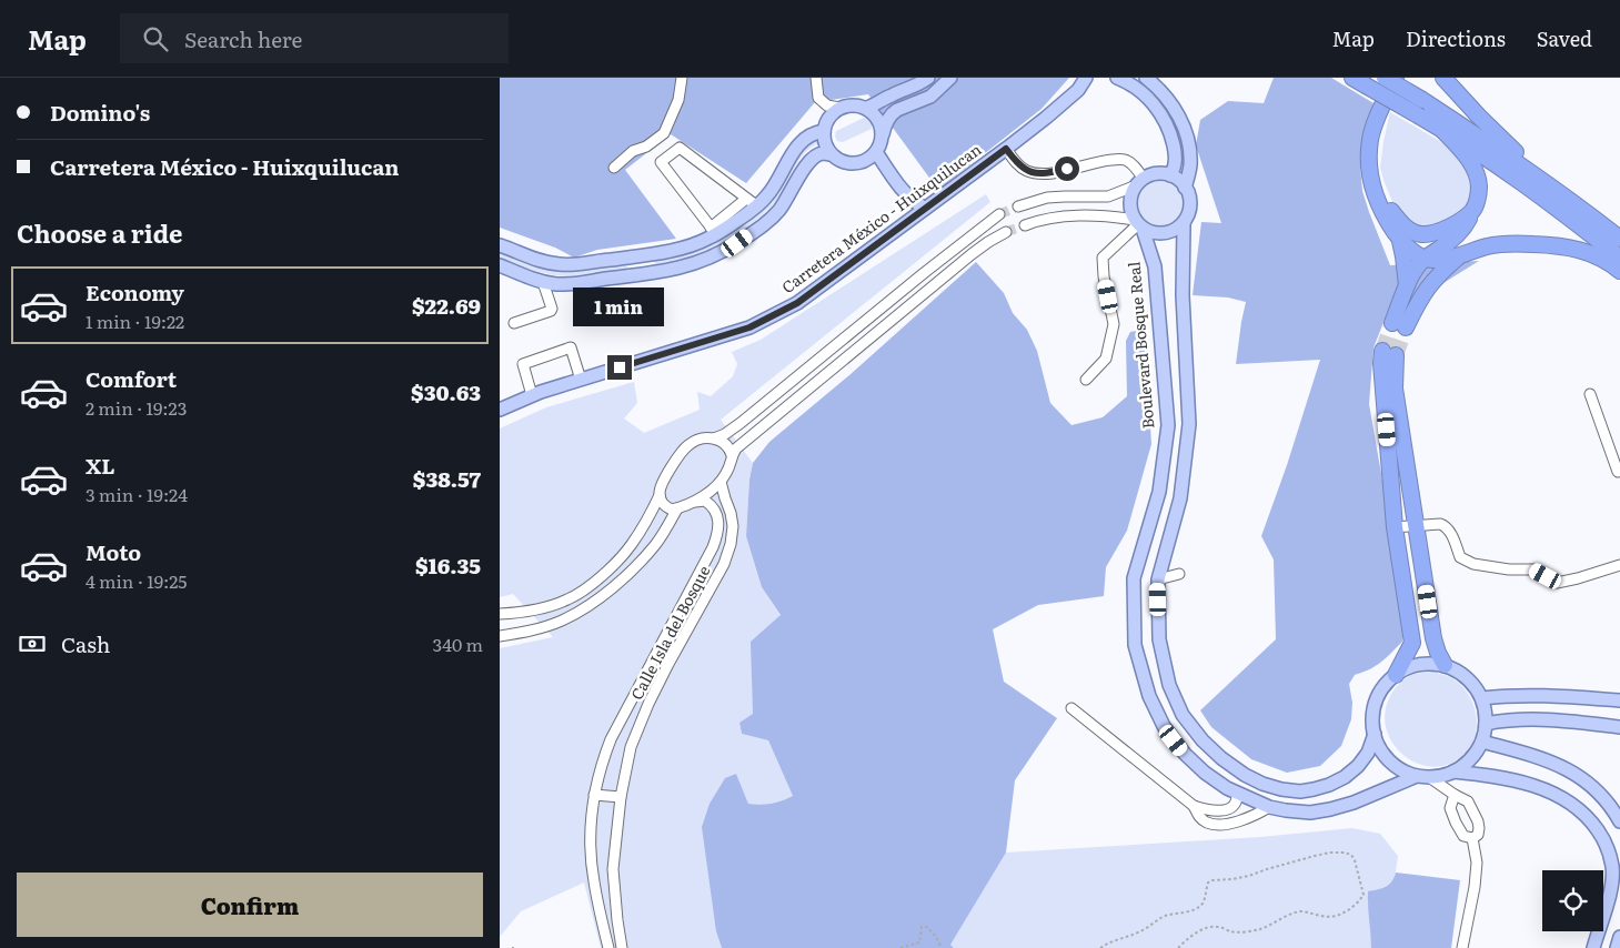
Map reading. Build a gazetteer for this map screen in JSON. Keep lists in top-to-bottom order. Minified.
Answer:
{"streets":{"main road":["Carretera México - Huixquilucan","Boulevard Bosque Real"],"street":["Calle Isla del Bosque"]},"page":{"header":"Map","search":"Search here","nav":["Map","Directions","Saved"],"banner":["Domino's","Carretera México - Huixquilucan"],"heading":"Choose a ride","list":[{"name":"Economy","note":"1 min · 19:22","value":"$22.69"},{"name":"Comfort","note":"2 min · 19:23","value":"$30.63"},{"name":"XL","note":"3 min · 19:24","value":"$38.57"},{"name":"Moto","note":"4 min · 19:25","value":"$16.35"}],"bubble":"1 min","pay":["Cash","340 m"],"buttons":"Confirm"}}
